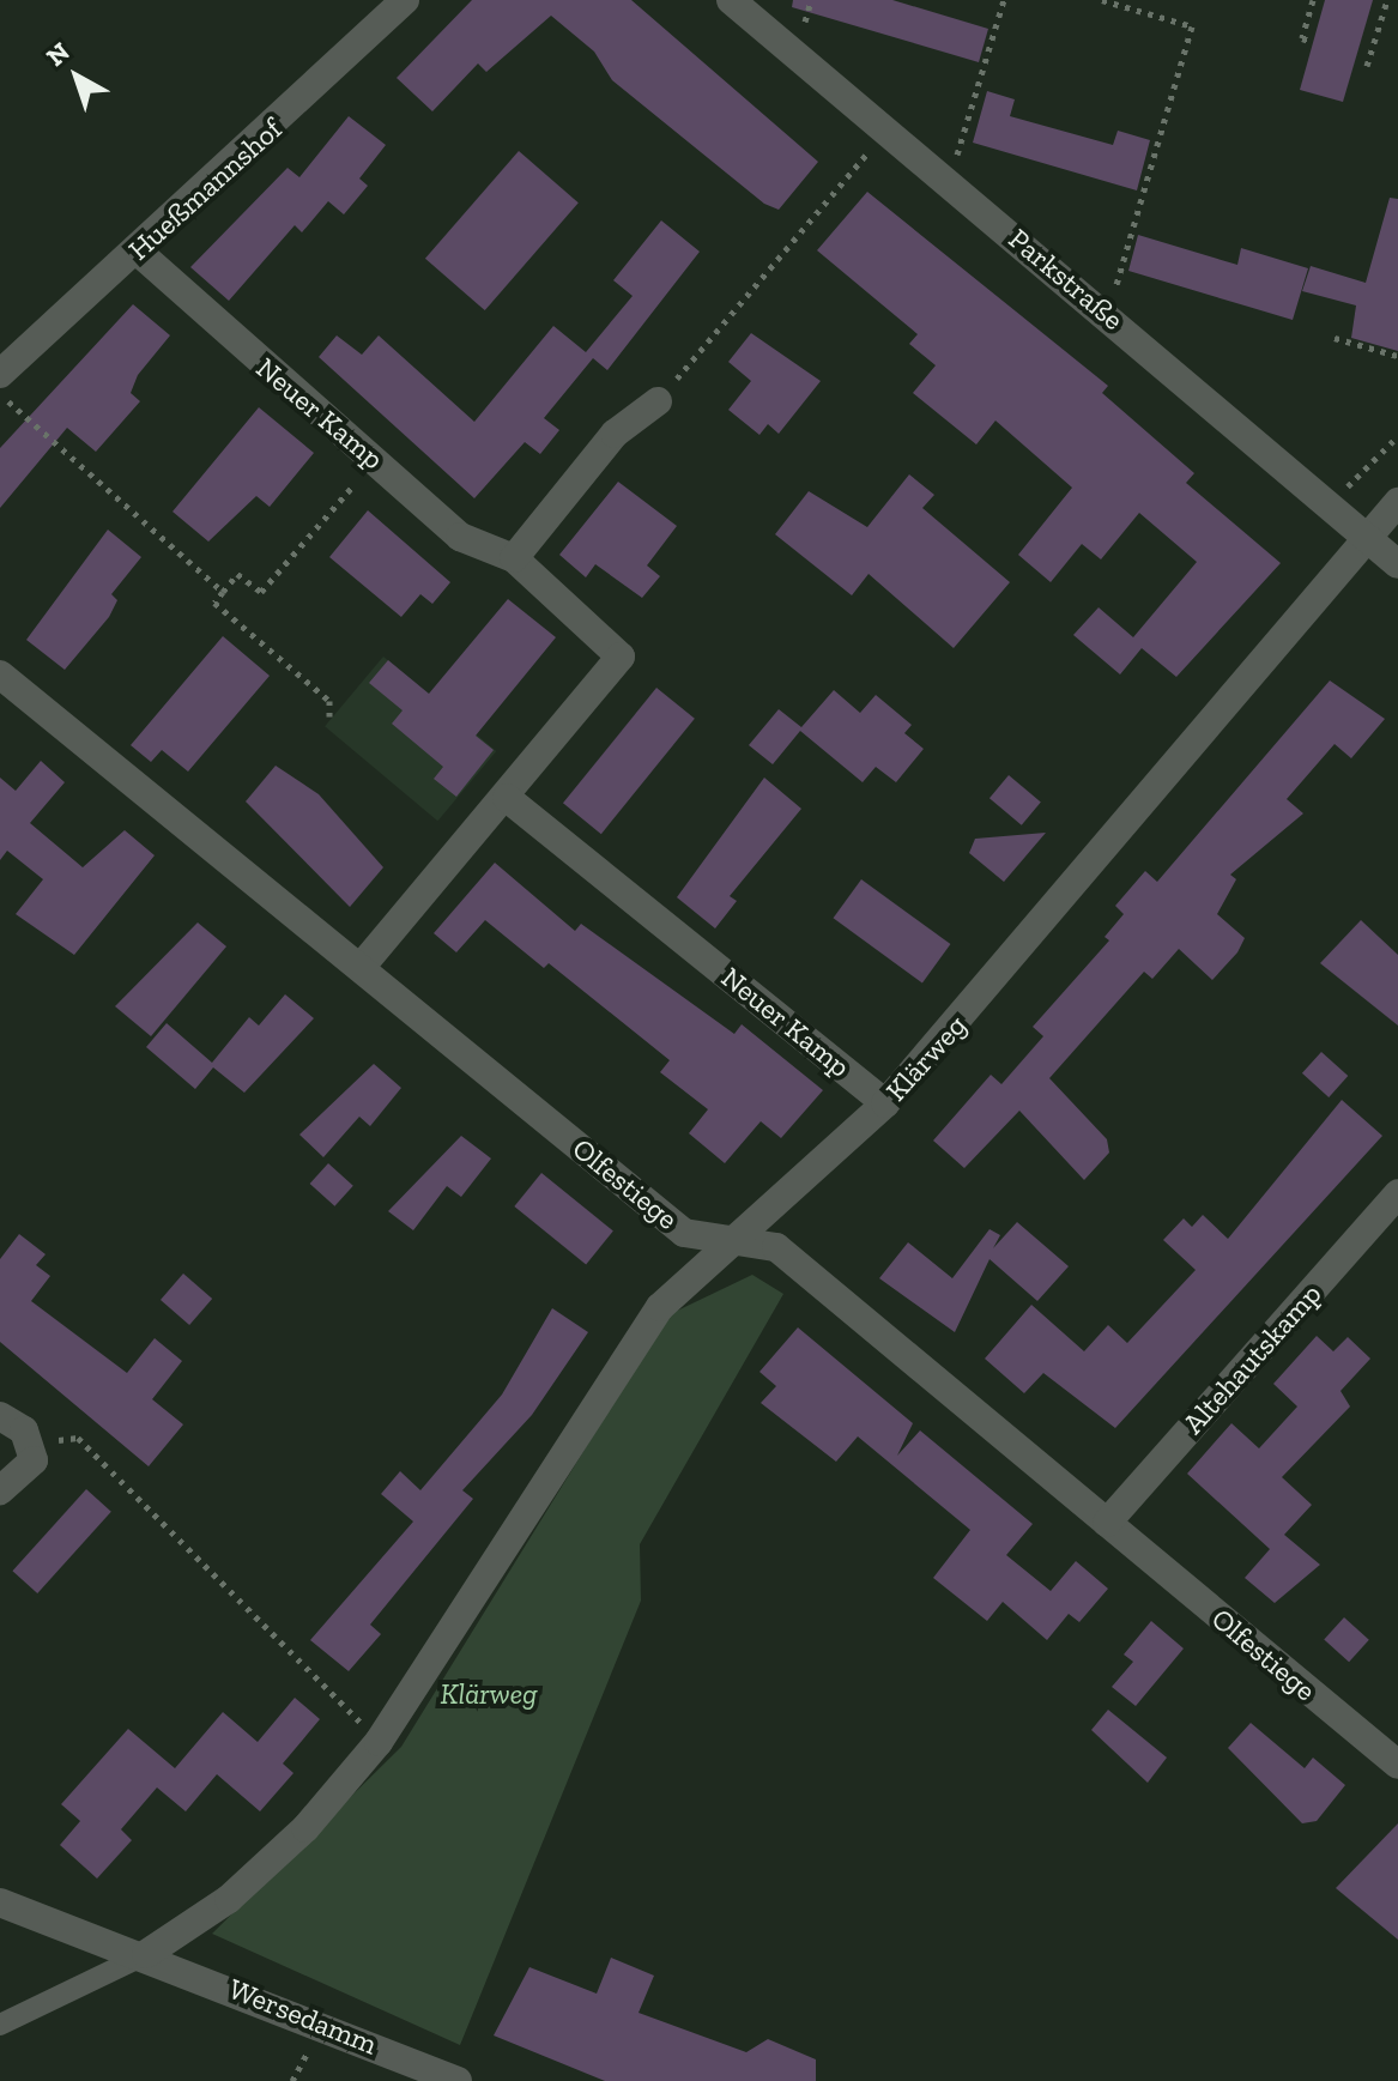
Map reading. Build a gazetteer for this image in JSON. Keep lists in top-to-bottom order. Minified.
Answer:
{"streets":{"street":["Hueßmannshof","Parkstraße","Neuer Kamp","Klärweg","Olfestiege","Altehautskamp","Wersedamm"]},"crossings":[["Hueßmannshof","Neuer Kamp"],["Parkstraße","Klärweg"],["Neuer Kamp","Klärweg"],["Neuer Kamp","Olfestiege"],["Klärweg","Olfestiege"],["Klärweg","Wersedamm"],["Olfestiege","Altehautskamp"]],"parks":["Klärweg"],"north":"top left"}
